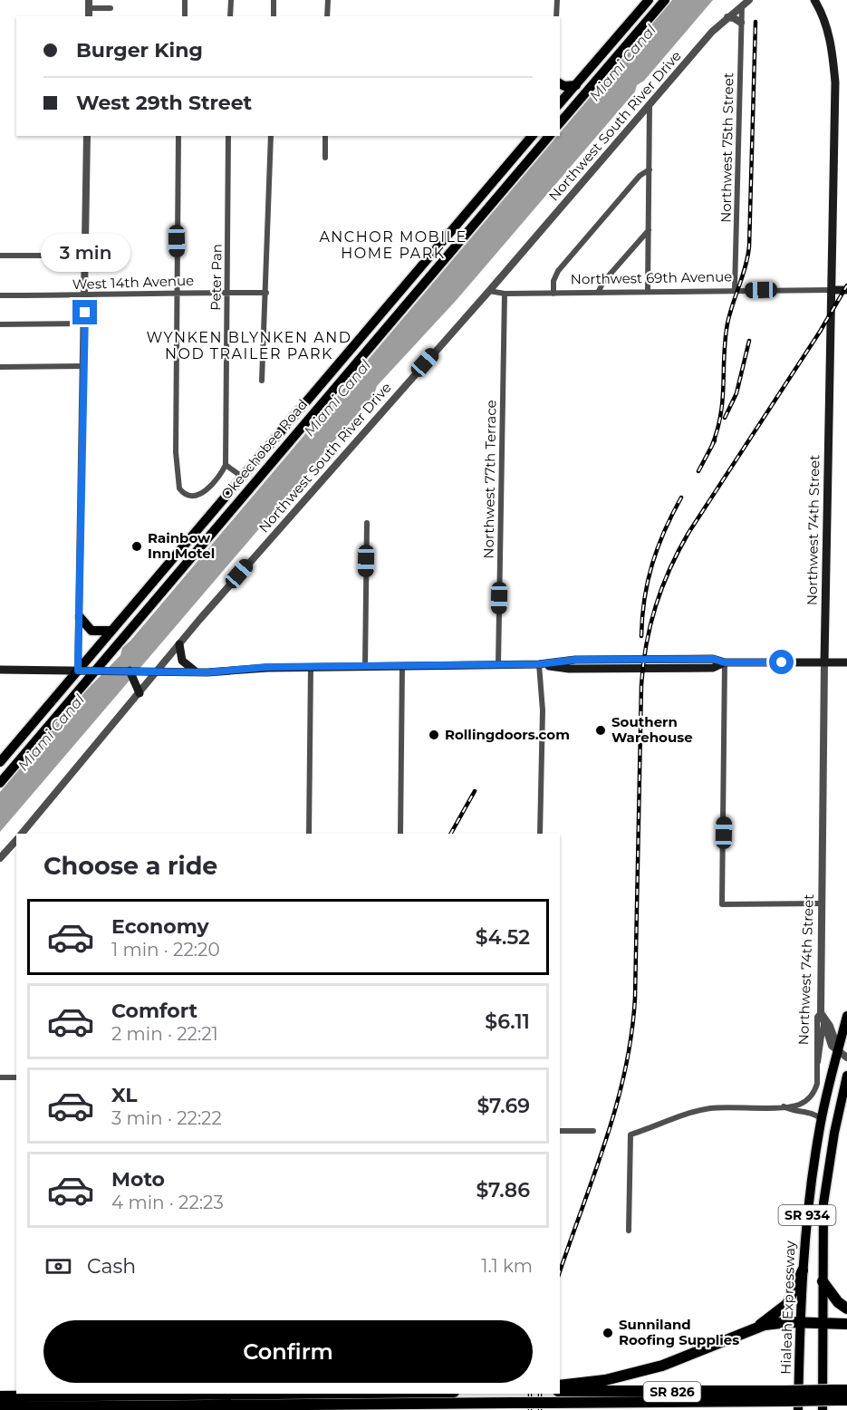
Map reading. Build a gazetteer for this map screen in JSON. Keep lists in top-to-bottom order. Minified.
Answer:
{"streets":{"highway":["SR 826"],"main road":["Northwest 69th Avenue","Okeechobee Road","Northwest 74th Street","SR 934","Hialeah Expressway"],"street":["Northwest South River Drive","Northwest 75th Street","Peter Pan","West 14th Avenue","Northwest 77th Terrace"]},"crossings":[["Northwest South River Drive","Northwest 75th Street"],["Northwest South River Drive","Northwest 69th Avenue"],["Northwest 75th Street","Northwest 69th Avenue"],["Peter Pan","West 14th Avenue"],["Northwest 69th Avenue","Northwest 77th Terrace"],["Northwest 69th Avenue","Northwest 74th Street"]],"districts":["ANCHOR MOBILE HOME PARK","WYNKEN BLYNKEN AND NOD TRAILER PARK"],"water":["Miami Canal"],"places":["Rainbow Inn Motel","Southern Warehouse","Rollingdoors.com","Sunniland Roofing Supplies"],"page":{"banner":["Burger King","West 29th Street"],"bubble":"3 min","heading":"Choose a ride","list":[{"name":"Economy","note":"1 min · 22:20","value":"$4.52"},{"name":"Comfort","note":"2 min · 22:21","value":"$6.11"},{"name":"XL","note":"3 min · 22:22","value":"$7.69"},{"name":"Moto","note":"4 min · 22:23","value":"$7.86"}],"pay":["Cash","1.1 km"],"buttons":"Confirm"}}
